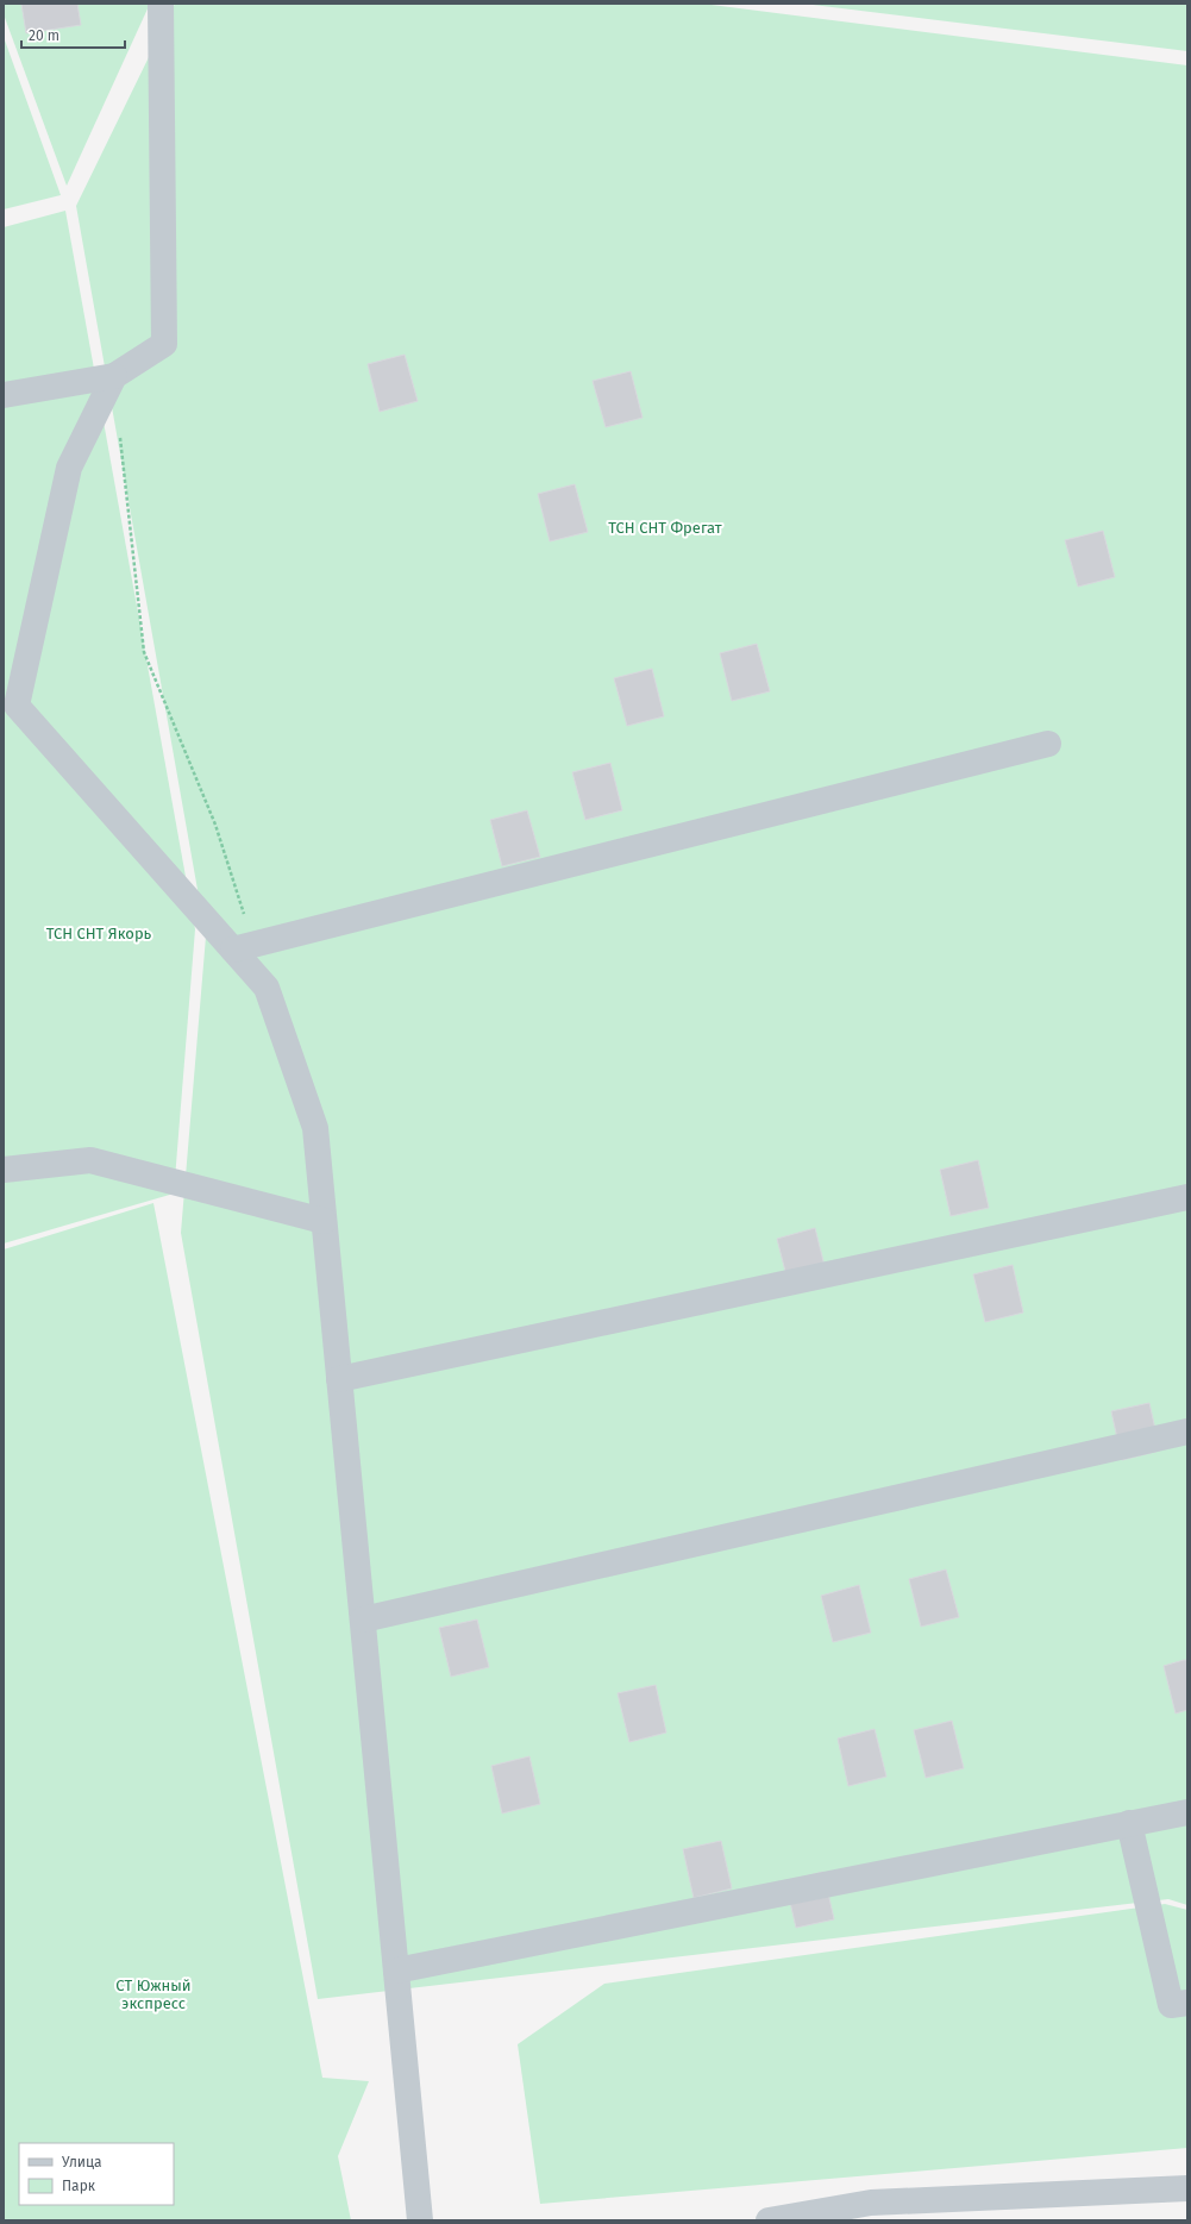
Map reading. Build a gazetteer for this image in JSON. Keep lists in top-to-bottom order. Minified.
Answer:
{"parks":["ТСН СНТ Фрегат","ТСН СНТ Якорь","СТ Южный экспресс"],"legend":["Улица","Парк"],"scale_bar":"20 m"}
